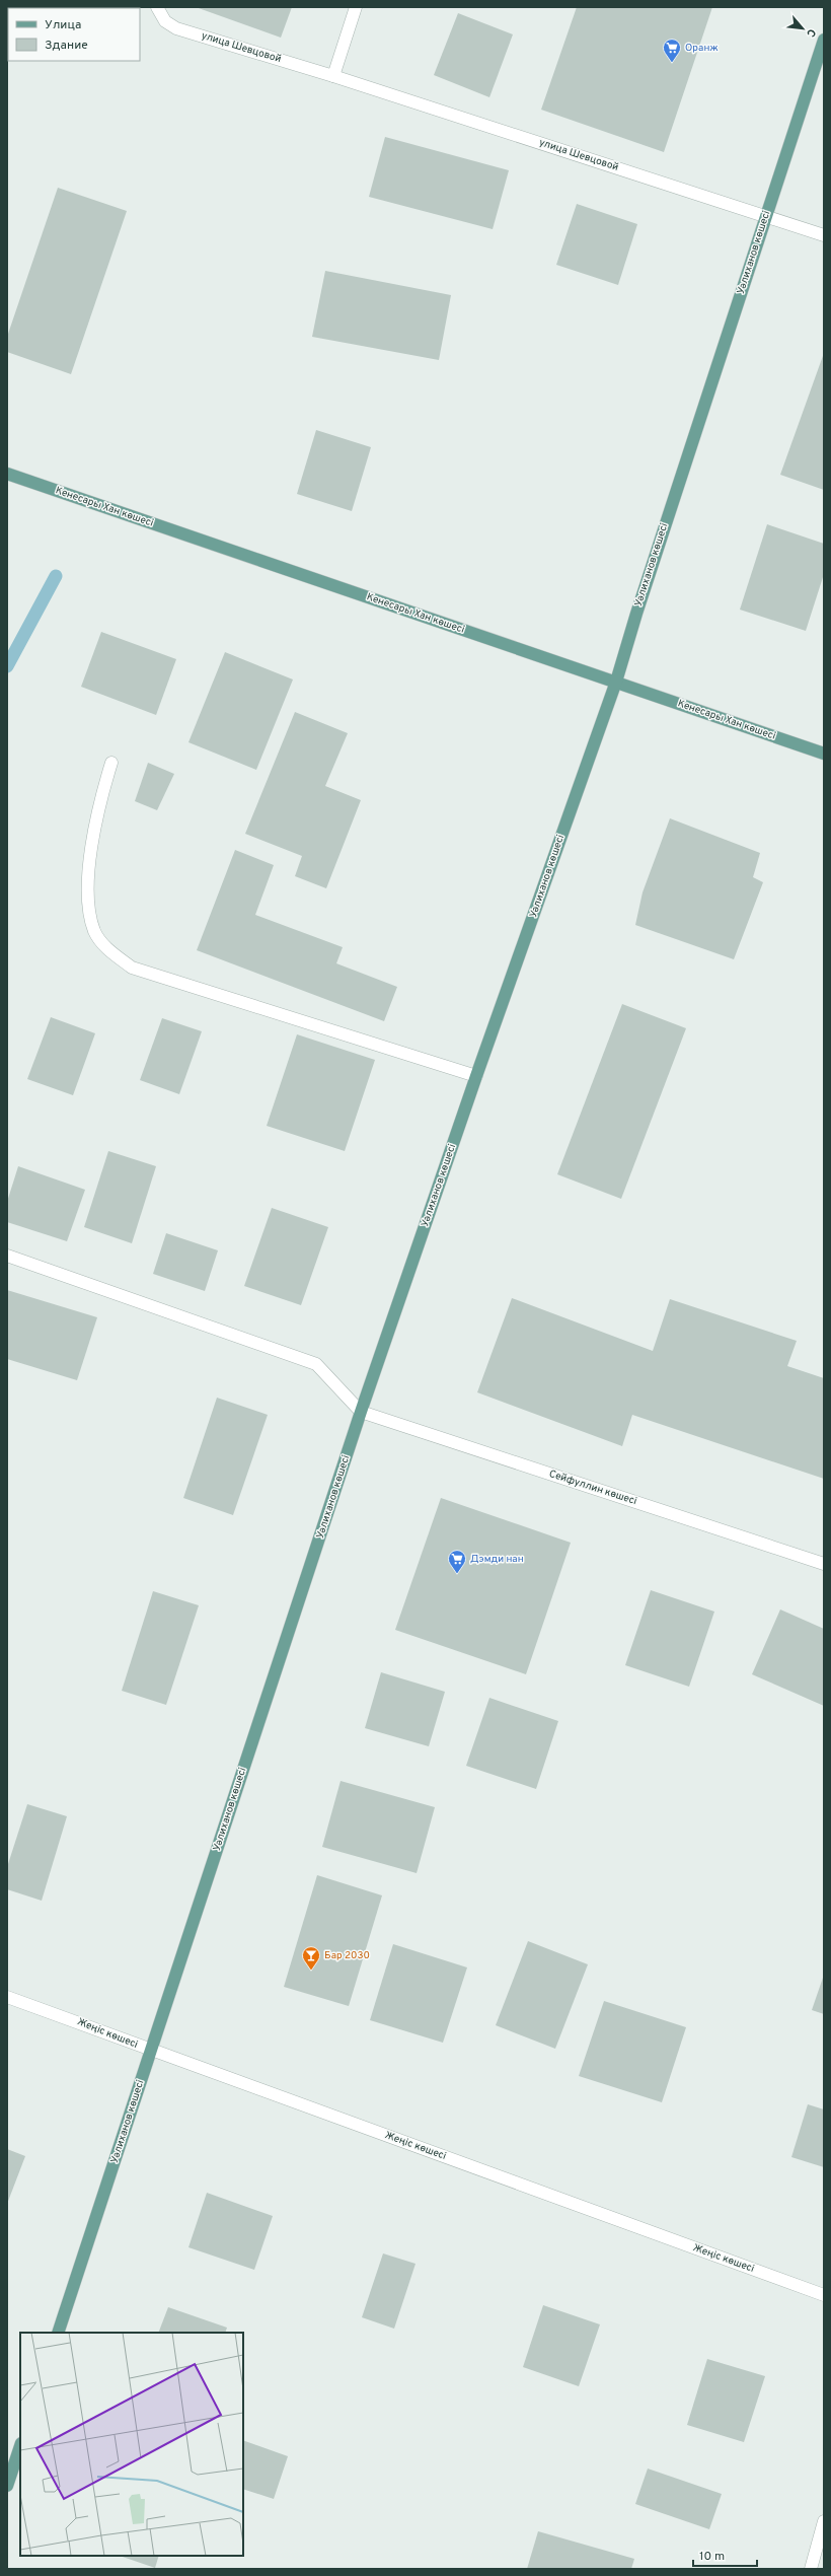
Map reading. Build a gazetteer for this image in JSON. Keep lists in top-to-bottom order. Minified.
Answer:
{"streets":{"main road":["Уәлиханов көшесі","Кенесары Хан көшесі"],"street":["улица Шевцовой","Сейфуллин көшесі","Жеңіс көшесі"]},"crossings":[["улица Шевцовой","Уәлиханов көшесі"],["Уәлиханов көшесі","Кенесары Хан көшесі"],["Уәлиханов көшесі","Сейфуллин көшесі"],["Уәлиханов көшесі","Жеңіс көшесі"]],"places":{"supermarket":["Оранж","Дэмди нан"],"bar":["Бар 2030"]},"legend":["Улица","Здание"],"scale_bar":"10 m","north":"bottom right"}
